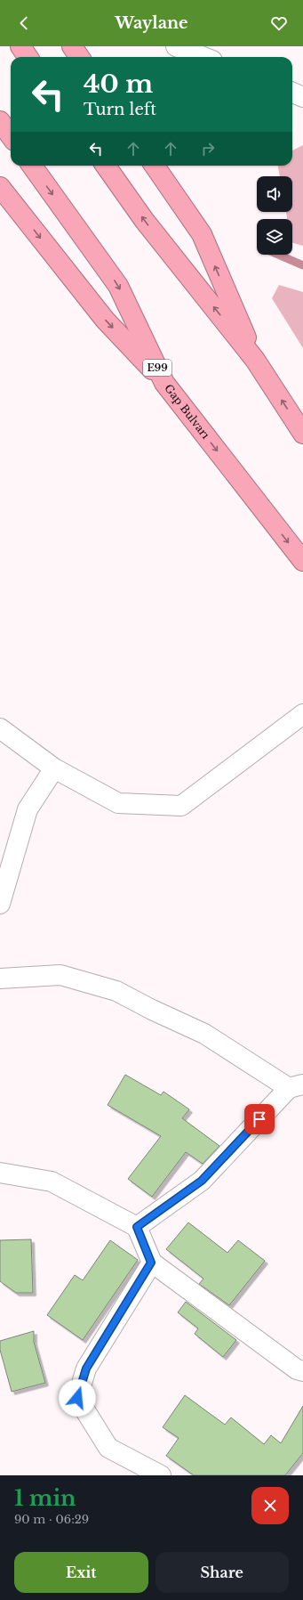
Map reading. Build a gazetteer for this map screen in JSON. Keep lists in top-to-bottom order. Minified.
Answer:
{"streets":{"highway":["E99","Gap Bulvarı"]},"page":{"header":"Waylane","turn":["40 m","Turn left"],"heading":["1 min","90 m · 06:29"],"buttons":["Exit","Share"]}}
